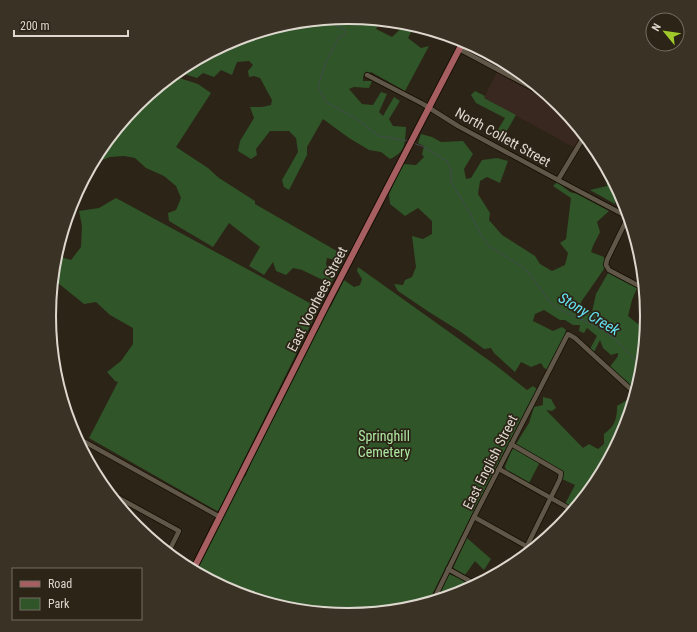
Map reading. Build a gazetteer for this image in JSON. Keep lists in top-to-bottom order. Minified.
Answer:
{"streets":{"main road":["East Voorhees Street"],"street":["North Collett Street","East English Street"]},"crossings":[["North Collett Street","East Voorhees Street"]],"water":["Stony Creek"],"parks":["Springhill Cemetery"],"legend":["Road","Park"],"scale_bar":"200 m","north":"top left"}
